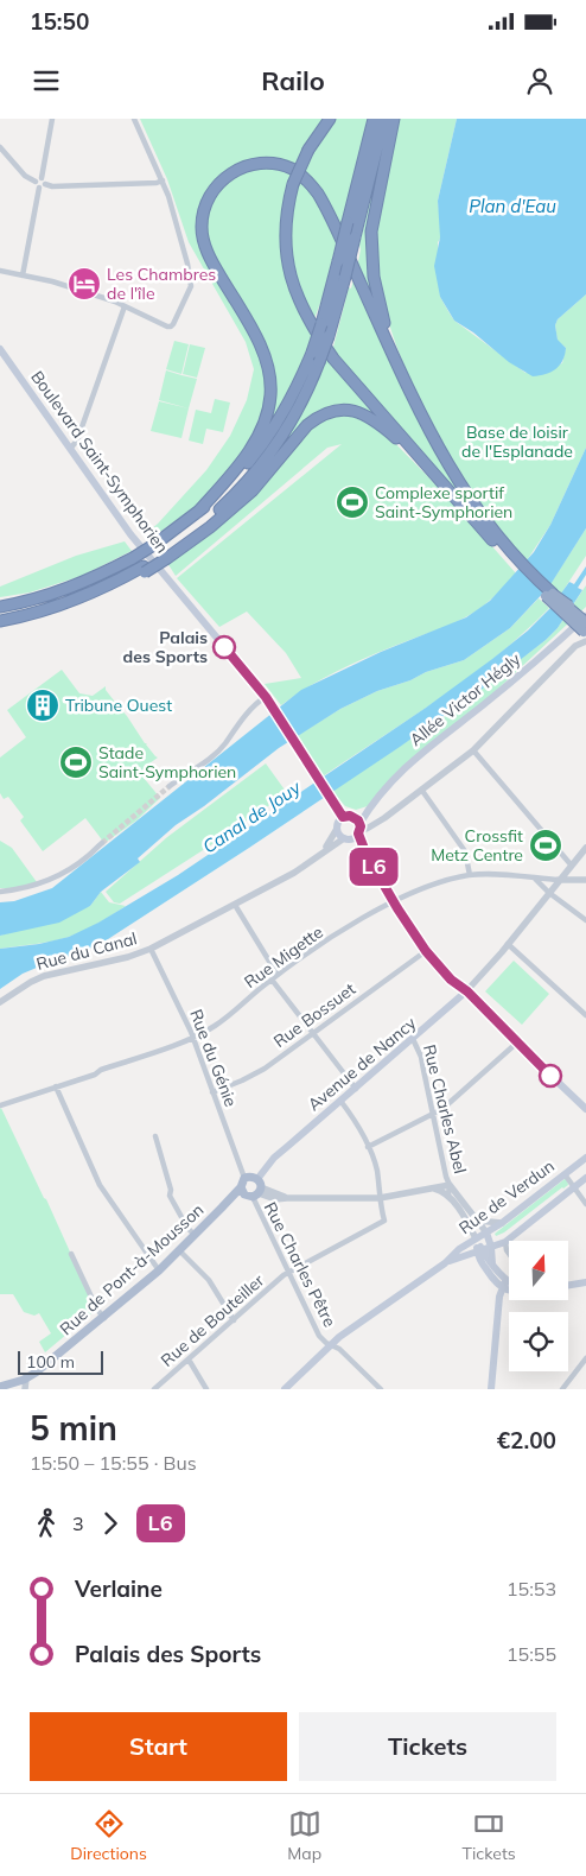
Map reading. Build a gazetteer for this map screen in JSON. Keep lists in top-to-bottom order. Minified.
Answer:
{"streets":{"main road":["Boulevard Saint-Symphorien","Allée Victor Hégly","Avenue de Nancy","Rue de Verdun","Rue de Pont-à-Mousson"],"street":["Rue du Canal","Rue Migette","Rue Bossuet","Rue du Génie","Rue Charles Abel","Rue Charles Pêtre","Rue de Bouteiller"]},"crossings":[["Boulevard Saint-Symphorien","Allée Victor Hégly"],["Boulevard Saint-Symphorien","Rue du Canal"],["Allée Victor Hégly","Rue du Canal"],["Rue du Canal","Rue du Génie"],["Rue Migette","Rue du Génie"],["Rue Bossuet","Rue du Génie"],["Rue du Génie","Avenue de Nancy"],["Rue du Génie","Rue Charles Pêtre"],["Rue du Génie","Rue de Pont-à-Mousson"],["Avenue de Nancy","Rue Charles Abel"],["Avenue de Nancy","Rue Charles Pêtre"],["Avenue de Nancy","Rue de Pont-à-Mousson"],["Rue de Verdun","Rue Charles Pêtre"],["Rue Charles Pêtre","Rue de Pont-à-Mousson"],["Rue Charles Pêtre","Rue de Bouteiller"]],"water":["Plan d'Eau","Canal de Jouy"],"parks":["Base de loisir de l'Esplanade"],"places":{"hotel":["Les Chambres de l'île"],"sports":["Complexe sportif Saint-Symphorien","Stade Saint-Symphorien","Crossfit Metz Centre"],"other":["Palais des Sports"],"building":["Tribune Ouest"]},"lines":["bus line L6"],"scale_bar":"100 m","north":"top","page":{"status":"15:50","header":"Railo","on_map":"L6","scale":"100 m","heading":["5 min","15:50 – 15:55 · Bus","€2.00"],"legs":["3","L6"],"list":[{"name":"Verlaine","value":"15:53"},{"name":"Palais des Sports","value":"15:55"}],"buttons":["Start","Tickets"],"tabs":["Directions","Map","Tickets"]}}
